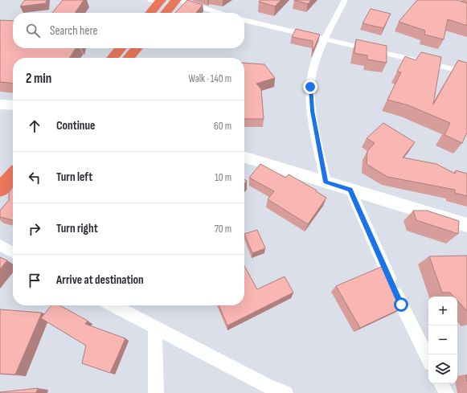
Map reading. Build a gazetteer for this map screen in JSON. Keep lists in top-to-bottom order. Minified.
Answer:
{"page":{"search":"Search here","heading":["2 min","Walk · 140 m"],"list":[["Continue","60 m"],["Turn left","10 m"],["Turn right","70 m"],"Arrive at destination"],"map_buttons":["+","−"]}}
